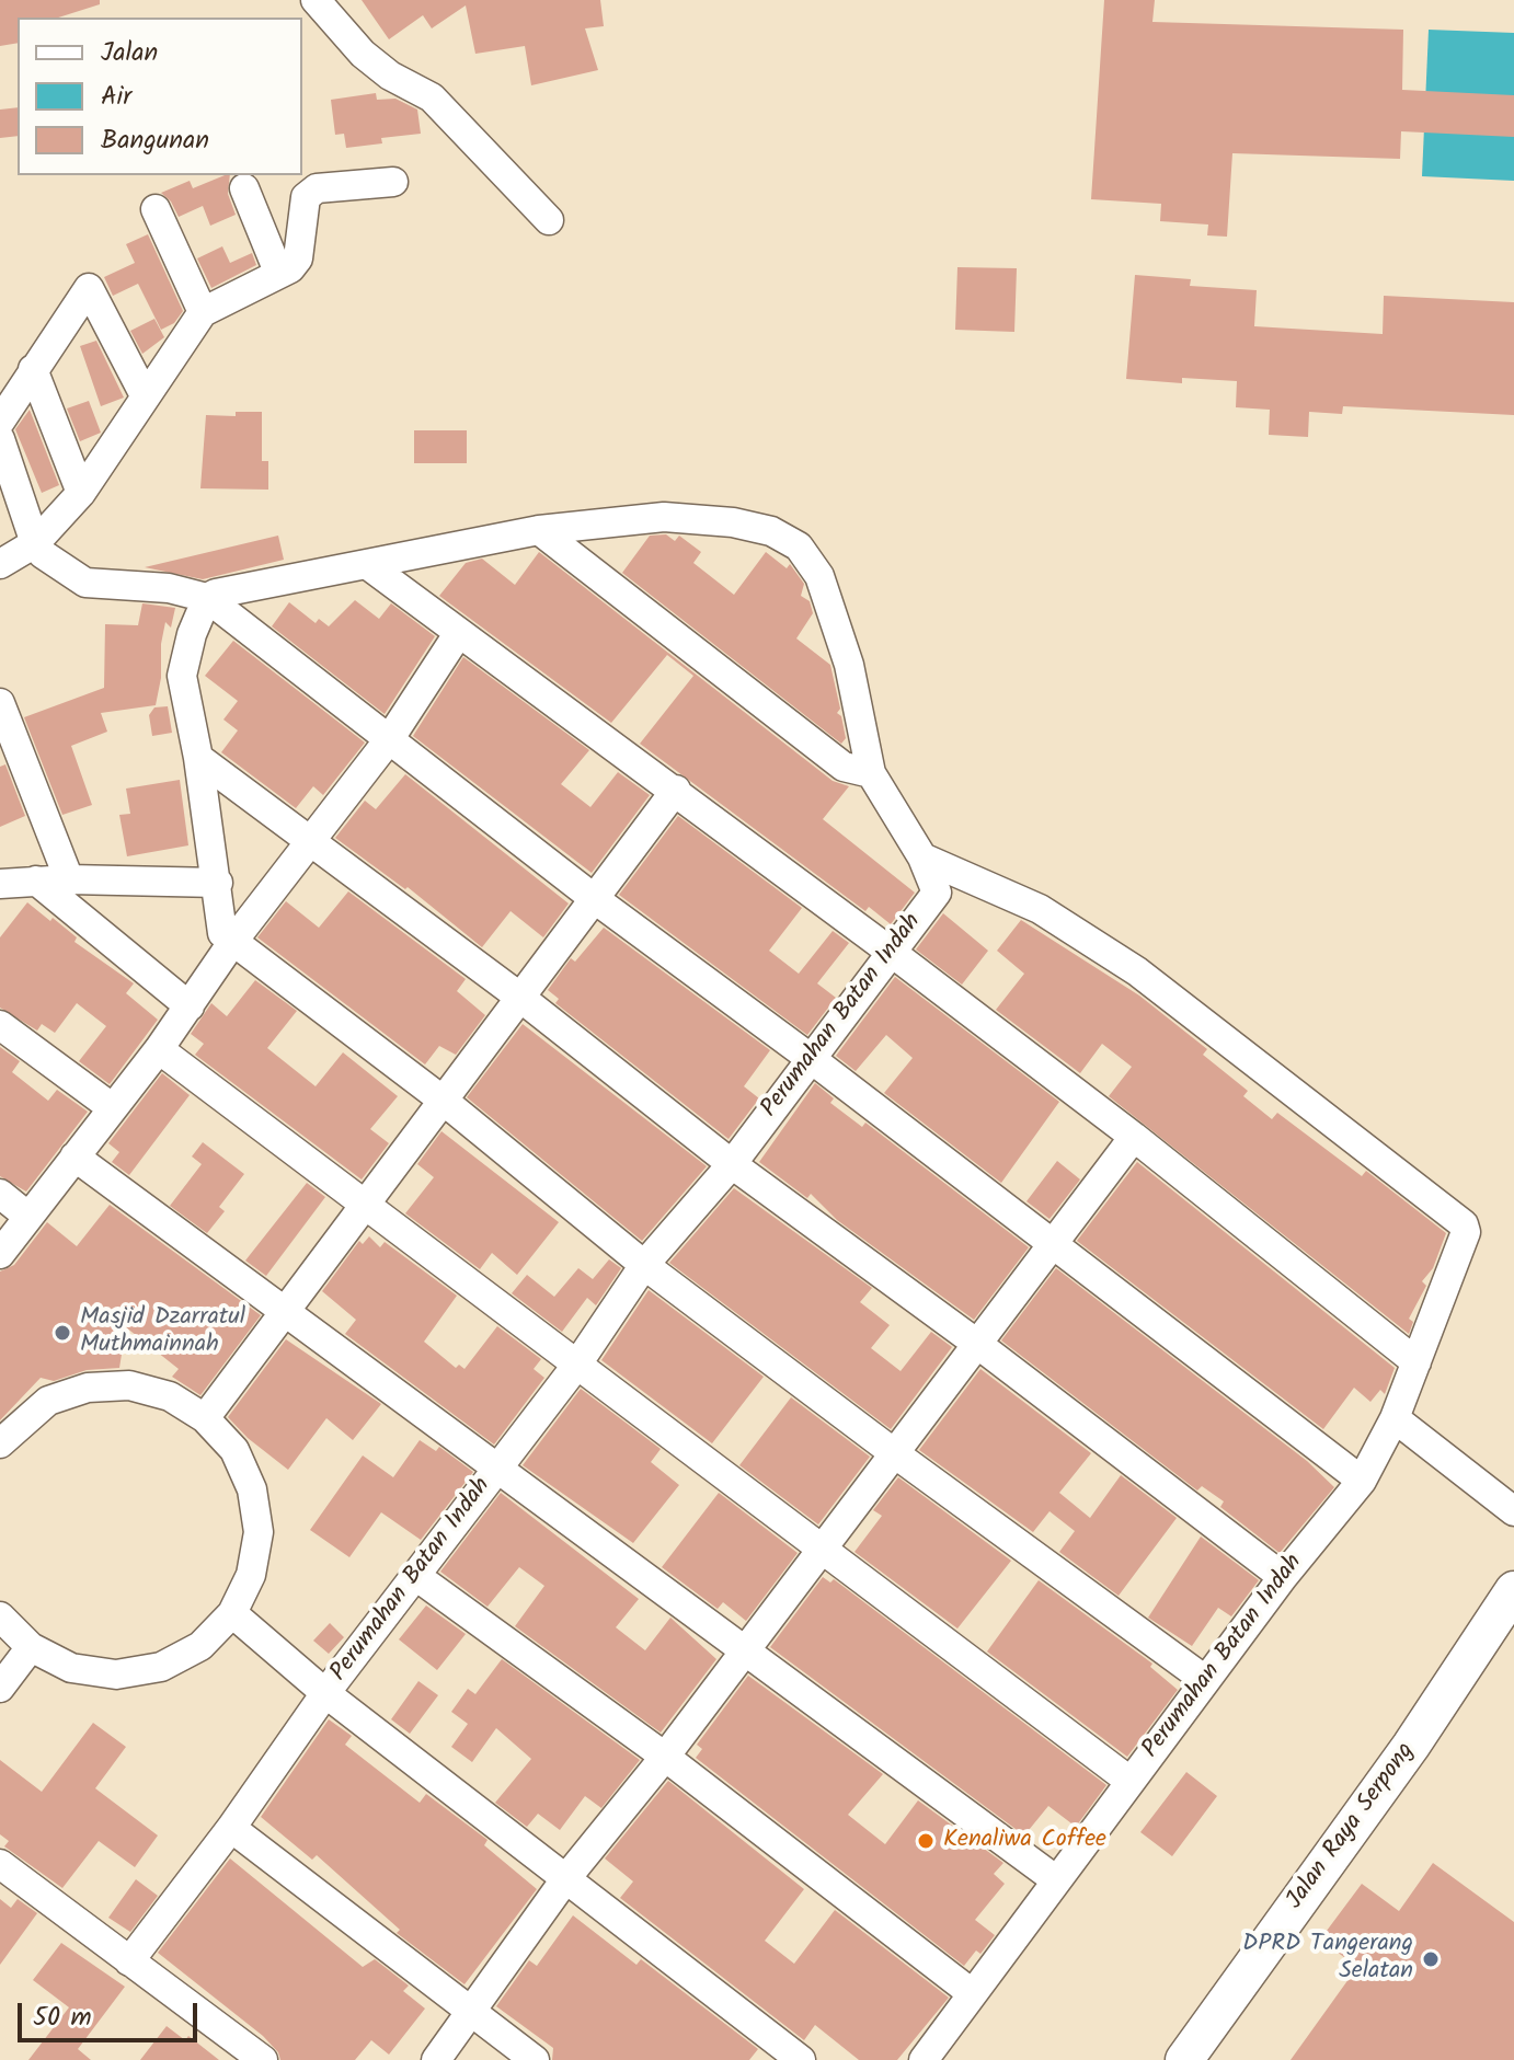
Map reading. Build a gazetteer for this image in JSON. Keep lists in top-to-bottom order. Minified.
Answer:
{"streets":{"main road":["Jalan Raya Serpong"],"street":["Perumahan Batan Indah"]},"places":["Masjid Dzarratul Muthmainnah","Kenaliwa Coffee","DPRD Tangerang Selatan"],"legend":["Jalan","Air","Bangunan"],"scale_bar":"50 m"}
